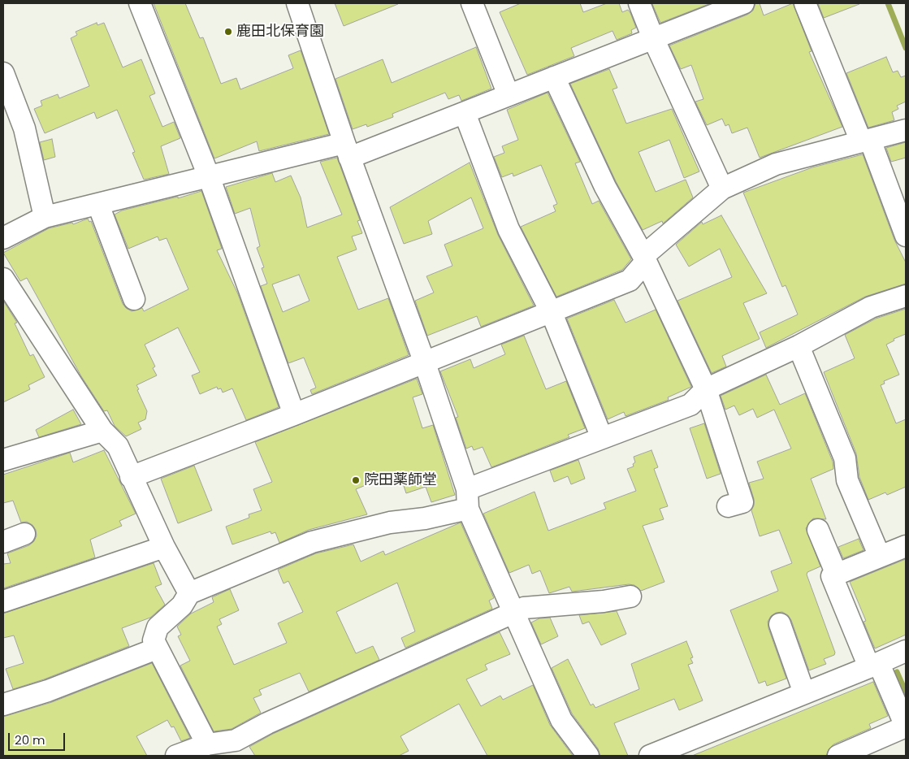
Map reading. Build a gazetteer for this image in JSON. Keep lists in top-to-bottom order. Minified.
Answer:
{"places":["鹿田北保育園","院田薬師堂"],"scale_bar":"20 m"}
